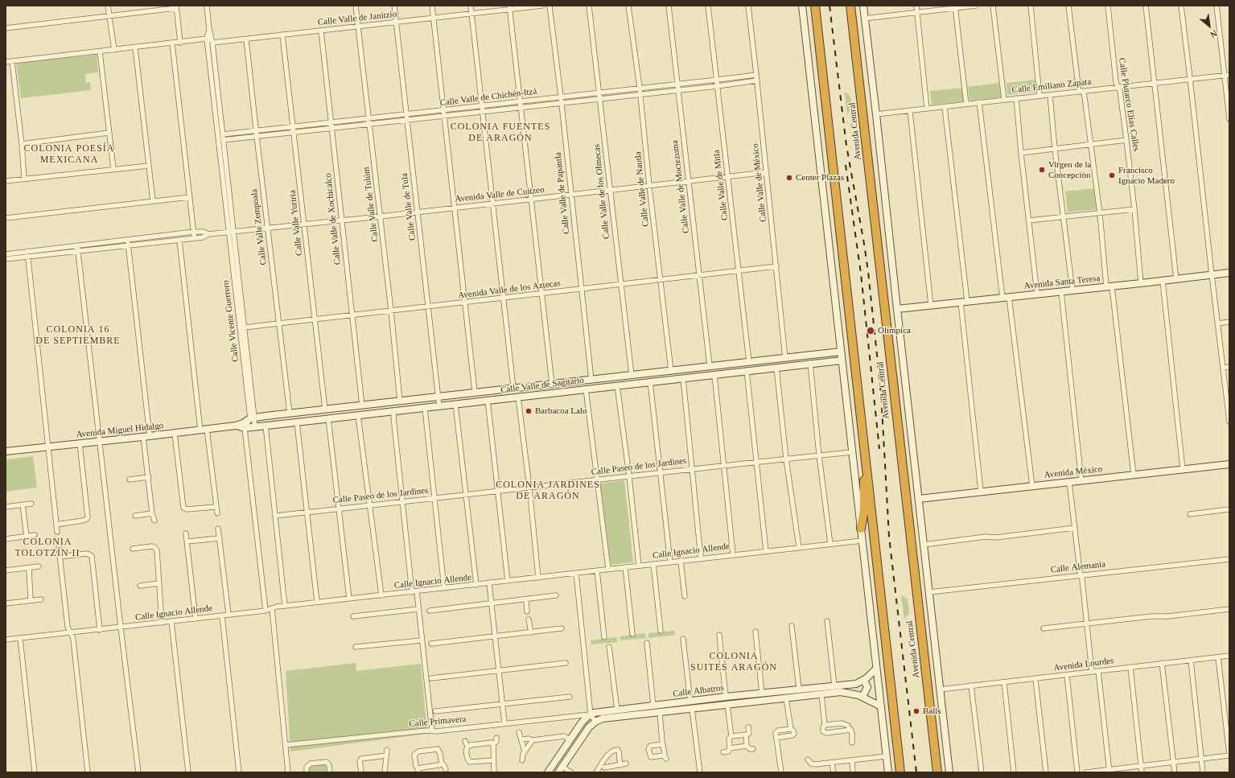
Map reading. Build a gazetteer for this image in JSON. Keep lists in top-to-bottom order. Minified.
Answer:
{"streets":{"highway":["Avenida Central"],"street":["Calle Valle de Janitzio","Calle Emiliano Zapata","Calle Valle de Chichén-Itzá","Calle Plutarco Elías Calles","Calle Valle de México","Calle Valle de Mitla","Calle Valle de Moctezuma","Calle Valle de Nautla","Calle Valle de los Olmecas","Calle Valle de Papantla","Avenida Valle de Cuitzeo","Calle Valle de Tulúm","Calle Valle de Tula","Calle Valle de Xochicalco","Calle Valle Yuriria","Calle Valle Zempoala","Avenida Santa Teresa","Avenida Valle de los Aztecas","Calle Vicente Guerrero","Calle Valle de Sagitario","Avenida Miguel Hidalgo","Calle Paseo de los Jardines","Avenida México","Calle Ignacio Allende","Calle Alemania","Avenida Lourdes","Calle Albatros","Calle Primavera"]},"crossings":[["Calle Valle de Janitzio","Calle Valle de Tulúm"],["Calle Valle de Janitzio","Calle Valle de Tula"],["Calle Valle de Janitzio","Calle Valle de Xochicalco"],["Calle Valle de Janitzio","Calle Valle Yuriria"],["Calle Valle de Janitzio","Calle Valle Zempoala"],["Calle Valle de Janitzio","Calle Vicente Guerrero"],["Calle Emiliano Zapata","Calle Plutarco Elías Calles"],["Calle Valle de Chichén-Itzá","Calle Valle de México"],["Calle Valle de Chichén-Itzá","Calle Valle de Mitla"],["Calle Valle de Chichén-Itzá","Calle Valle de Moctezuma"],["Calle Valle de Chichén-Itzá","Calle Valle de Nautla"],["Calle Valle de Chichén-Itzá","Calle Valle de los Olmecas"],["Calle Valle de Chichén-Itzá","Calle Valle de Papantla"],["Calle Valle de Chichén-Itzá","Calle Valle de Tulúm"],["Calle Valle de Chichén-Itzá","Calle Valle de Tula"],["Calle Valle de Chichén-Itzá","Calle Valle de Xochicalco"],["Calle Valle de Chichén-Itzá","Calle Valle Yuriria"],["Calle Valle de Chichén-Itzá","Calle Valle Zempoala"],["Calle Valle de Chichén-Itzá","Calle Vicente Guerrero"],["Calle Plutarco Elías Calles","Avenida Santa Teresa"],["Calle Valle de México","Avenida Valle de Cuitzeo"],["Calle Valle de México","Avenida Valle de los Aztecas"],["Calle Valle de México","Calle Valle de Sagitario"],["Calle Valle de Mitla","Avenida Valle de Cuitzeo"],["Calle Valle de Mitla","Avenida Valle de los Aztecas"],["Calle Valle de Mitla","Calle Valle de Sagitario"],["Calle Valle de Moctezuma","Avenida Valle de Cuitzeo"],["Calle Valle de Moctezuma","Avenida Valle de los Aztecas"],["Calle Valle de Moctezuma","Calle Valle de Sagitario"],["Calle Valle de Nautla","Avenida Valle de Cuitzeo"],["Calle Valle de Nautla","Avenida Valle de los Aztecas"],["Calle Valle de Nautla","Calle Valle de Sagitario"],["Calle Valle de los Olmecas","Avenida Valle de Cuitzeo"],["Calle Valle de los Olmecas","Avenida Valle de los Aztecas"],["Calle Valle de los Olmecas","Calle Valle de Sagitario"],["Calle Valle de Papantla","Avenida Valle de Cuitzeo"],["Calle Valle de Papantla","Avenida Valle de los Aztecas"],["Calle Valle de Papantla","Calle Valle de Sagitario"],["Avenida Valle de Cuitzeo","Calle Valle de Tulúm"],["Avenida Valle de Cuitzeo","Calle Valle de Tula"],["Avenida Valle de Cuitzeo","Calle Valle de Xochicalco"],["Avenida Valle de Cuitzeo","Calle Valle Yuriria"],["Avenida Valle de Cuitzeo","Calle Valle Zempoala"],["Avenida Valle de Cuitzeo","Calle Vicente Guerrero"],["Calle Valle de Tulúm","Avenida Valle de los Aztecas"],["Calle Valle de Tulúm","Calle Valle de Sagitario"],["Calle Valle de Tula","Avenida Valle de los Aztecas"],["Calle Valle de Tula","Calle Valle de Sagitario"],["Calle Valle de Xochicalco","Avenida Valle de los Aztecas"],["Calle Valle de Xochicalco","Calle Valle de Sagitario"],["Calle Valle Yuriria","Avenida Valle de los Aztecas"],["Calle Valle Yuriria","Calle Valle de Sagitario"],["Calle Valle Zempoala","Avenida Valle de los Aztecas"],["Calle Valle Zempoala","Calle Valle de Sagitario"],["Avenida Valle de los Aztecas","Calle Vicente Guerrero"],["Calle Vicente Guerrero","Calle Valle de Sagitario"],["Calle Vicente Guerrero","Avenida Miguel Hidalgo"],["Calle Valle de Sagitario","Avenida Miguel Hidalgo"],["Calle Albatros","Calle Primavera"]],"districts":["COLONIA FUENTES DE ARAGÓN","COLONIA POESÍA MEXICANA","COLONIA 16 DE SEPTIEMBRE","COLONIA JARDINES DE ARAGÓN","COLONIA TOLOTZÍN II","COLONIA SUITES ARAGÓN"],"places":["Virgen de la Concepciòn","Francisco Ignacio Madero","Center Plazas","Olímpica","Barbacoa Lalo","Balls"],"north":"bottom right"}
